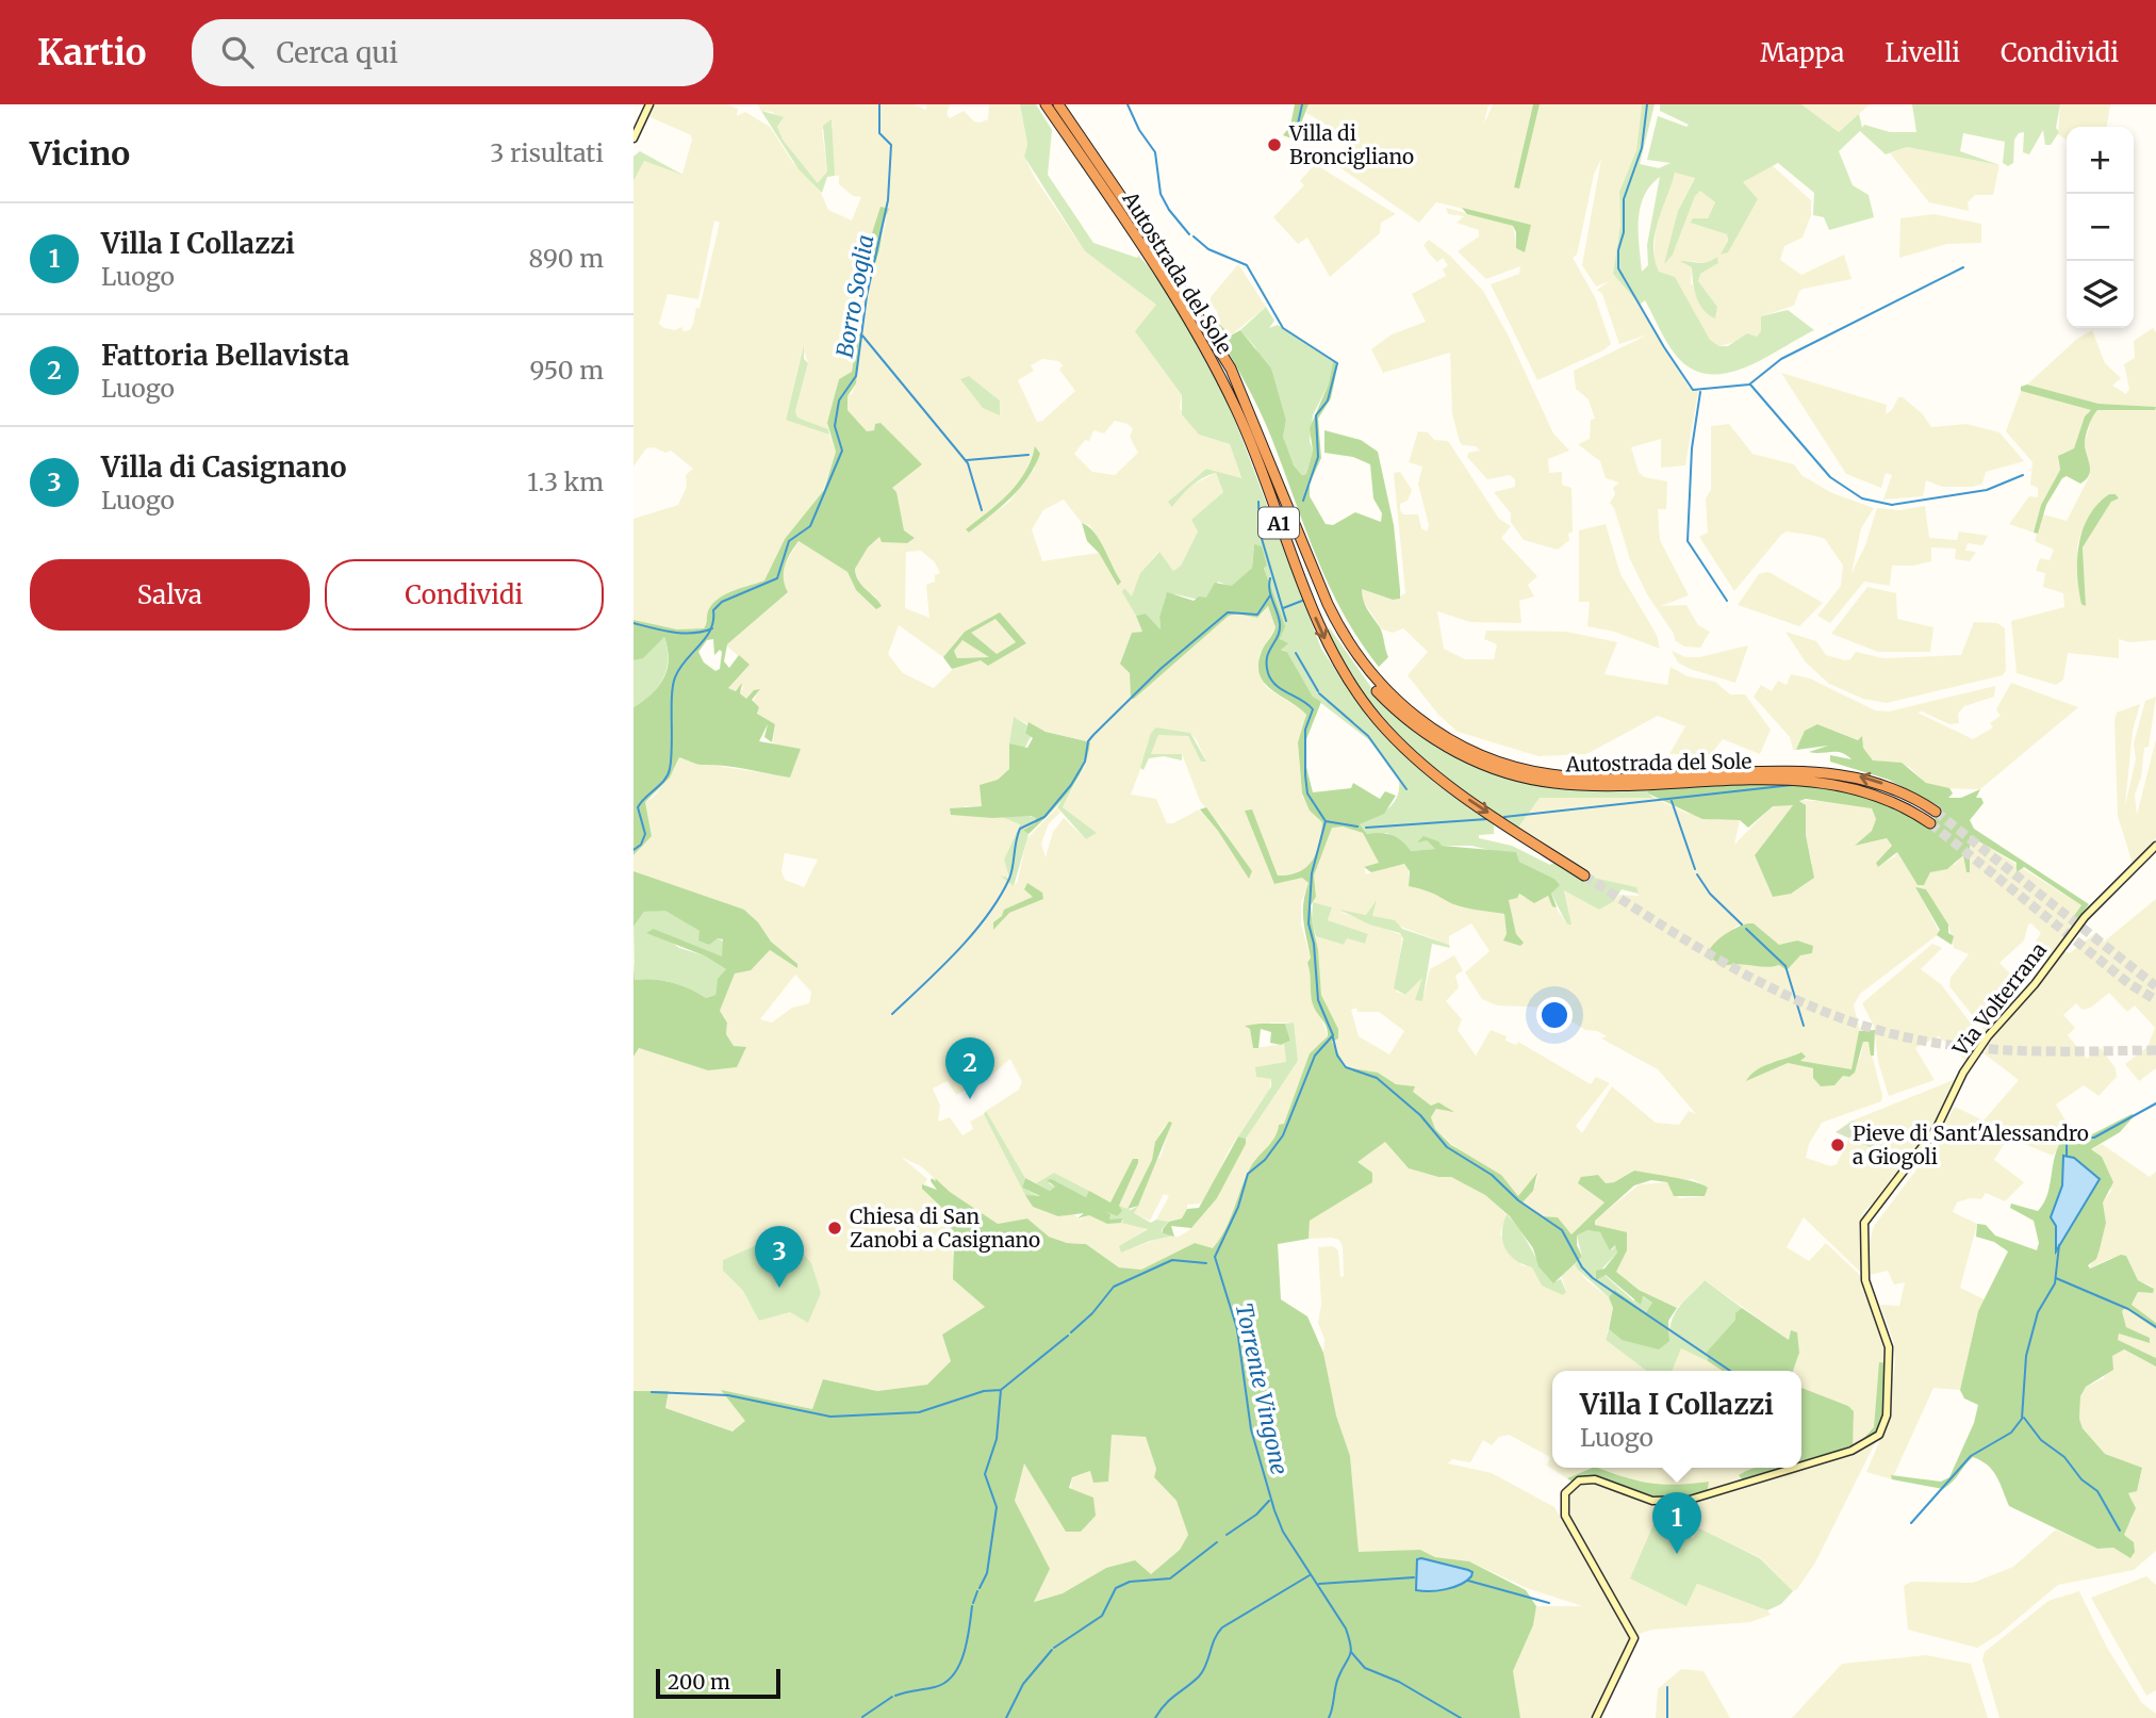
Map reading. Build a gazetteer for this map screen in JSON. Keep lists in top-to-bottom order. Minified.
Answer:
{"streets":{"highway":["Autostrada del Sole","A1"],"main road":["Via Volterrana"]},"water":["Borro Soglia","Torrente Vingone"],"places":["Villa di Broncigliano","Pieve di Sant'Alessandro a Giogoli","Chiesa di San Zanobi a Casignano"],"scale_bar":"200 m","page":{"header":"Kartio","search":"Cerca qui","nav":["Mappa","Livelli","Condividi"],"heading":["Vicino","3 risultati"],"map_buttons":["+","−"],"list":[{"mark":"1","name":"Villa I Collazzi","note":"Luogo","value":"890 m"},{"mark":"2","name":"Fattoria Bellavista","note":"Luogo","value":"950 m"},{"mark":"3","name":"Villa di Casignano","note":"Luogo","value":"1.3 km"}],"buttons":["Salva","Condividi"],"pins":["2","3","1"],"popup":["Villa I Collazzi","Luogo"],"scale":"200 m"}}
